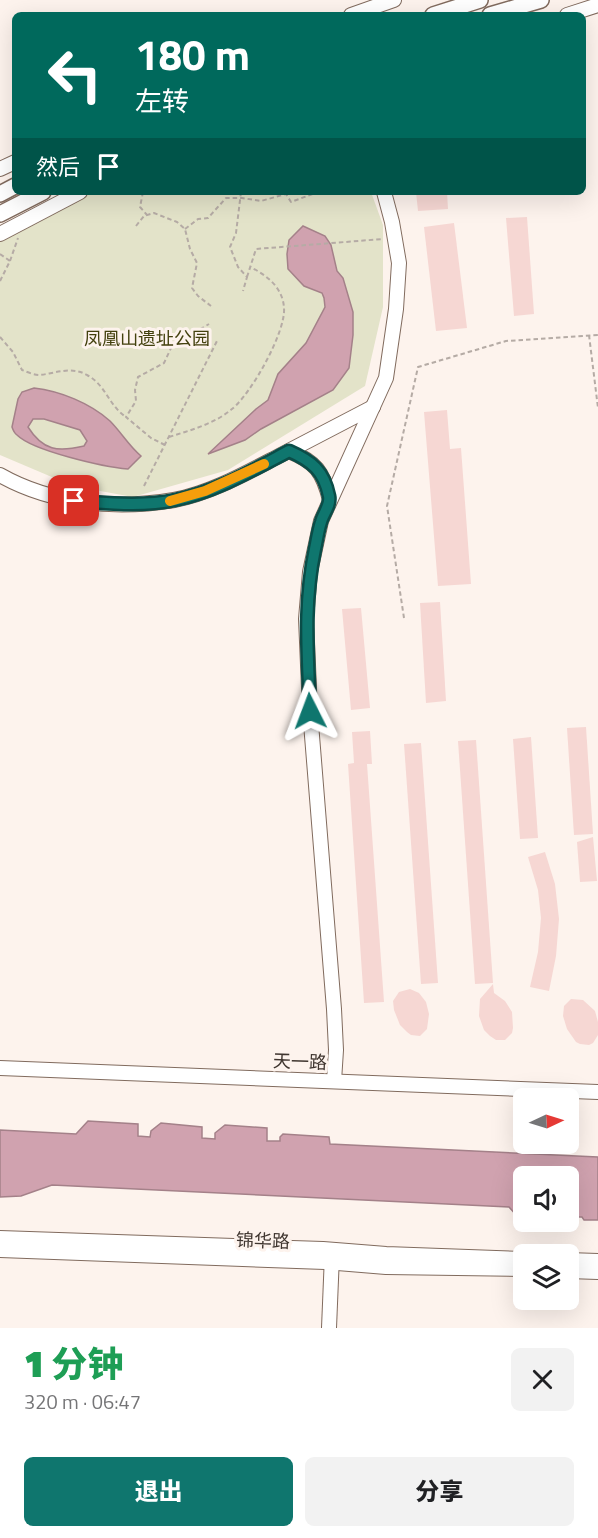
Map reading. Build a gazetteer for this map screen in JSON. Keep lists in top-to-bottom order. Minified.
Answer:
{"streets":{"street":["天一路","锦华路"]},"parks":["凤凰山遗址公园"],"north":"right","page":{"turn":["180 m","左转"],"then":"然后","heading":["1 分钟","320 m · 06:47"],"buttons":["退出","分享"]}}
